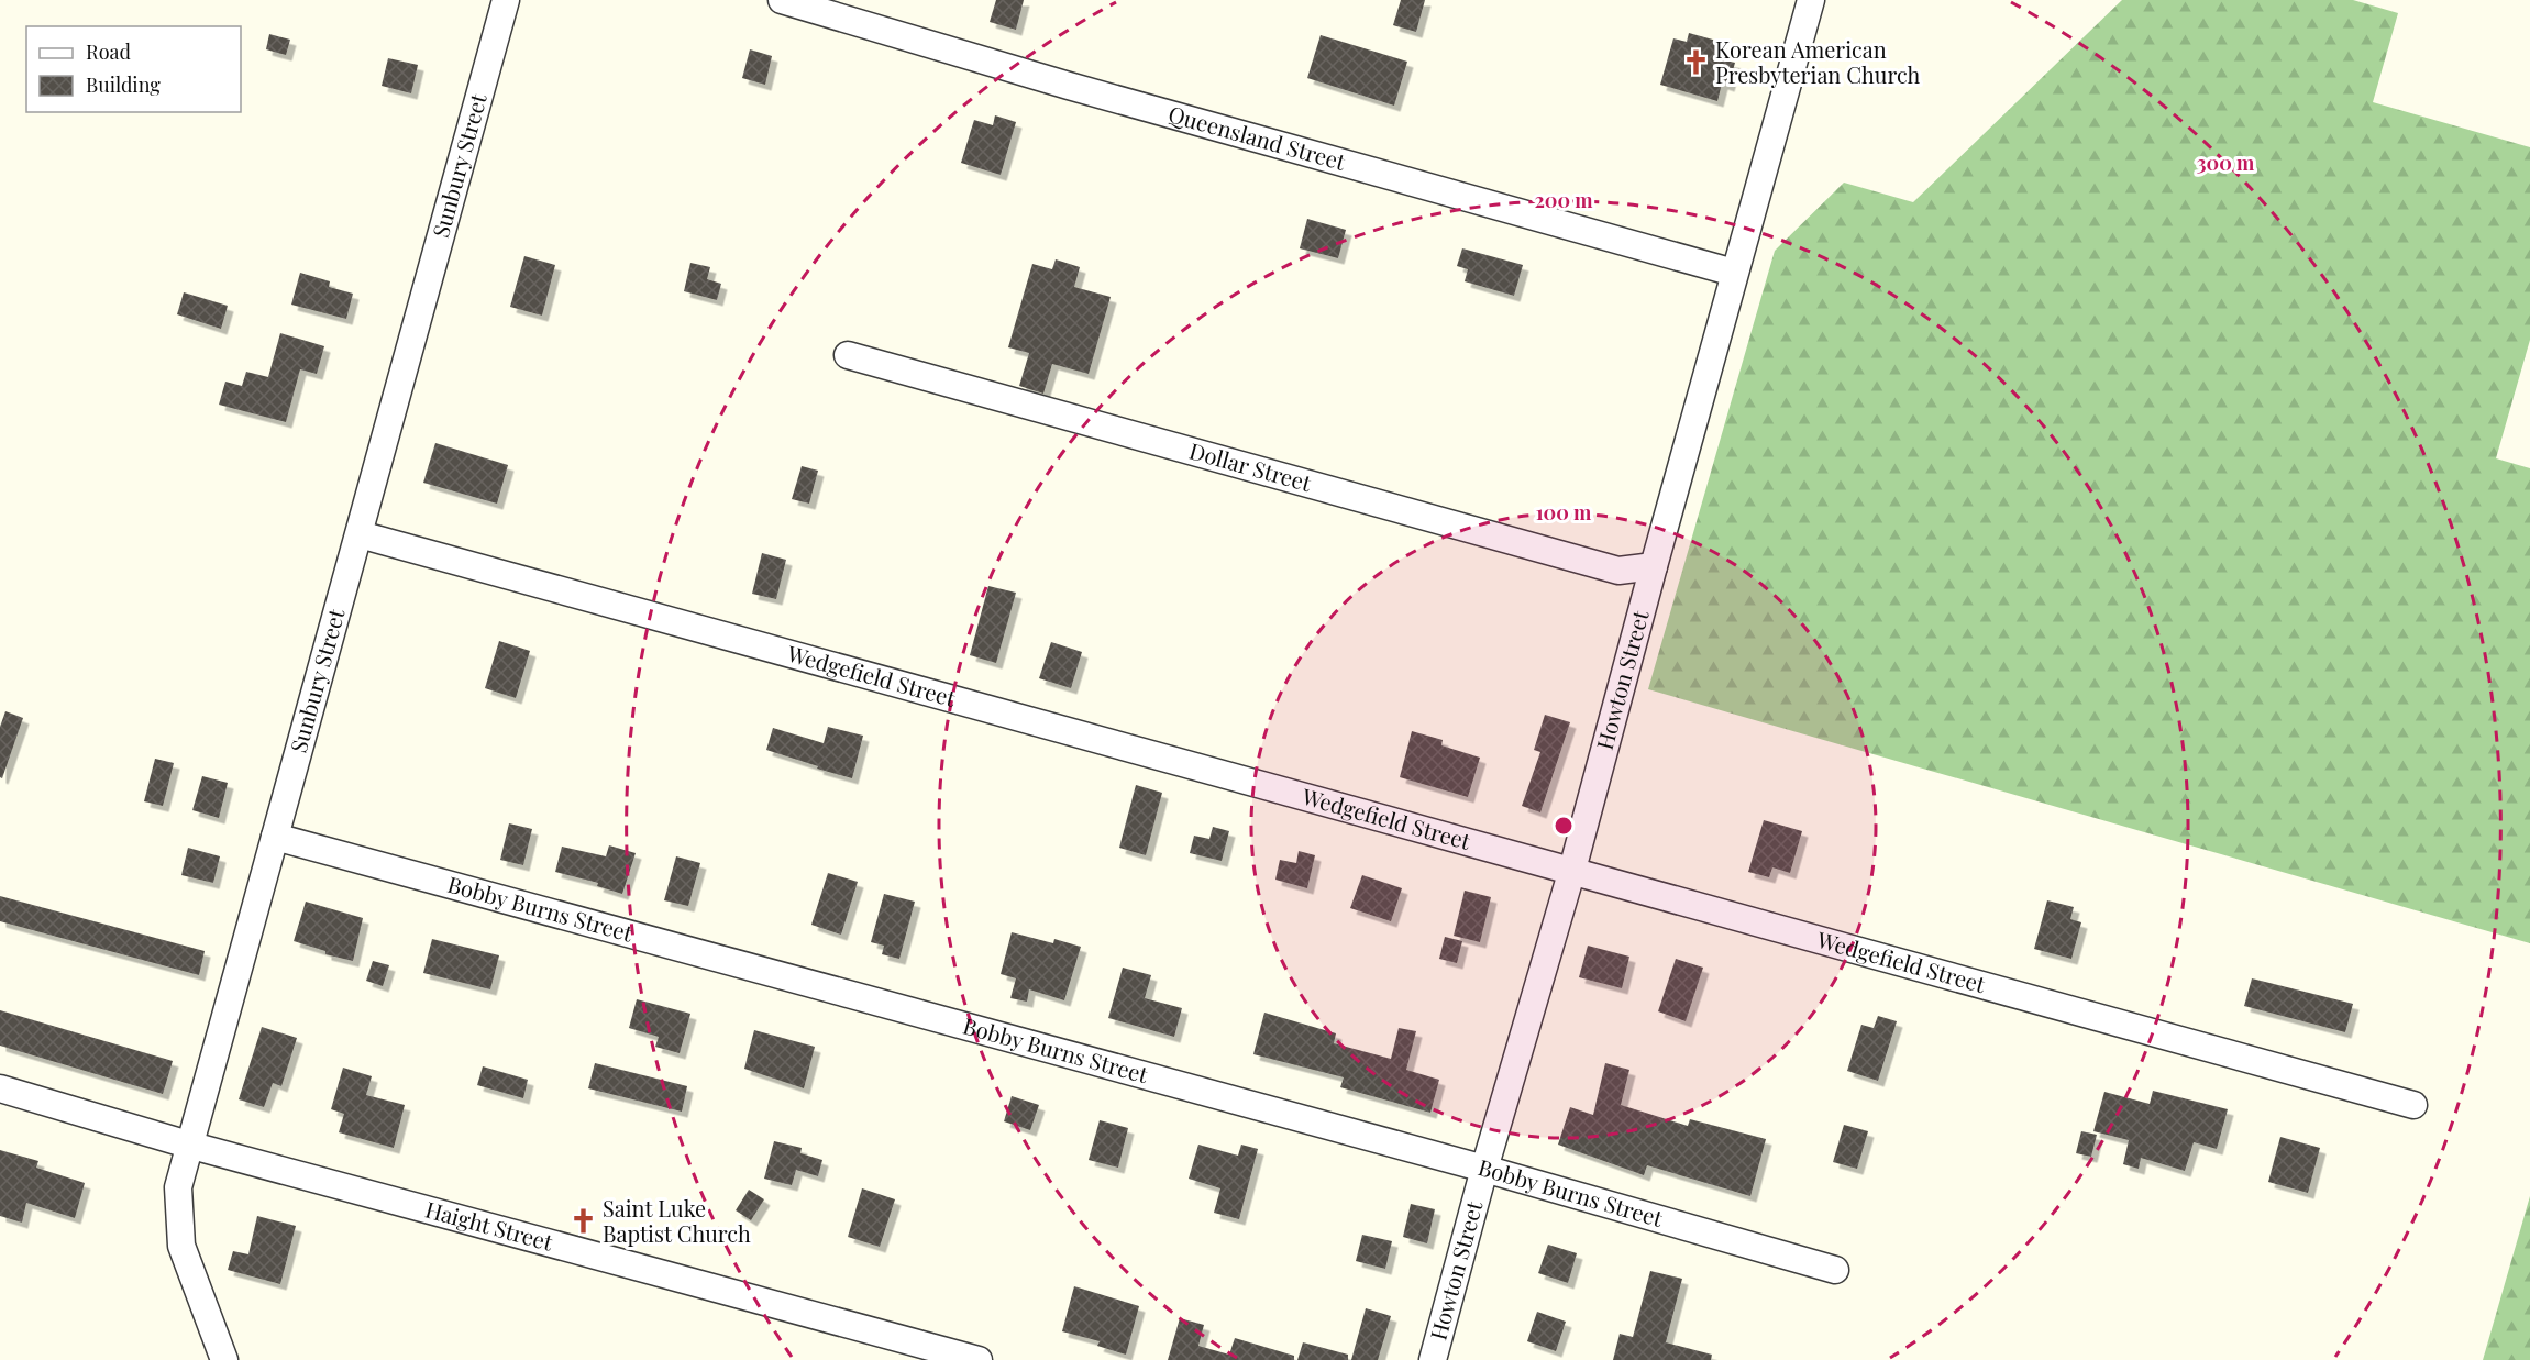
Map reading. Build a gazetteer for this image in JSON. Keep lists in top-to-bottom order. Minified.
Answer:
{"streets":{"street":["Queensland Street","Sunbury Street","Dollar Street","Wedgefield Street","Howton Street","Bobby Burns Street","Haight Street"]},"crossings":[["Queensland Street","Howton Street"],["Sunbury Street","Wedgefield Street"],["Sunbury Street","Bobby Burns Street"],["Sunbury Street","Haight Street"],["Dollar Street","Howton Street"],["Wedgefield Street","Howton Street"],["Howton Street","Bobby Burns Street"]],"places":{"church":["Korean American Presbyterian Church","Saint Luke Baptist Church"]},"legend":["Road","Building"],"rings":["300 m","200 m","100 m"]}
